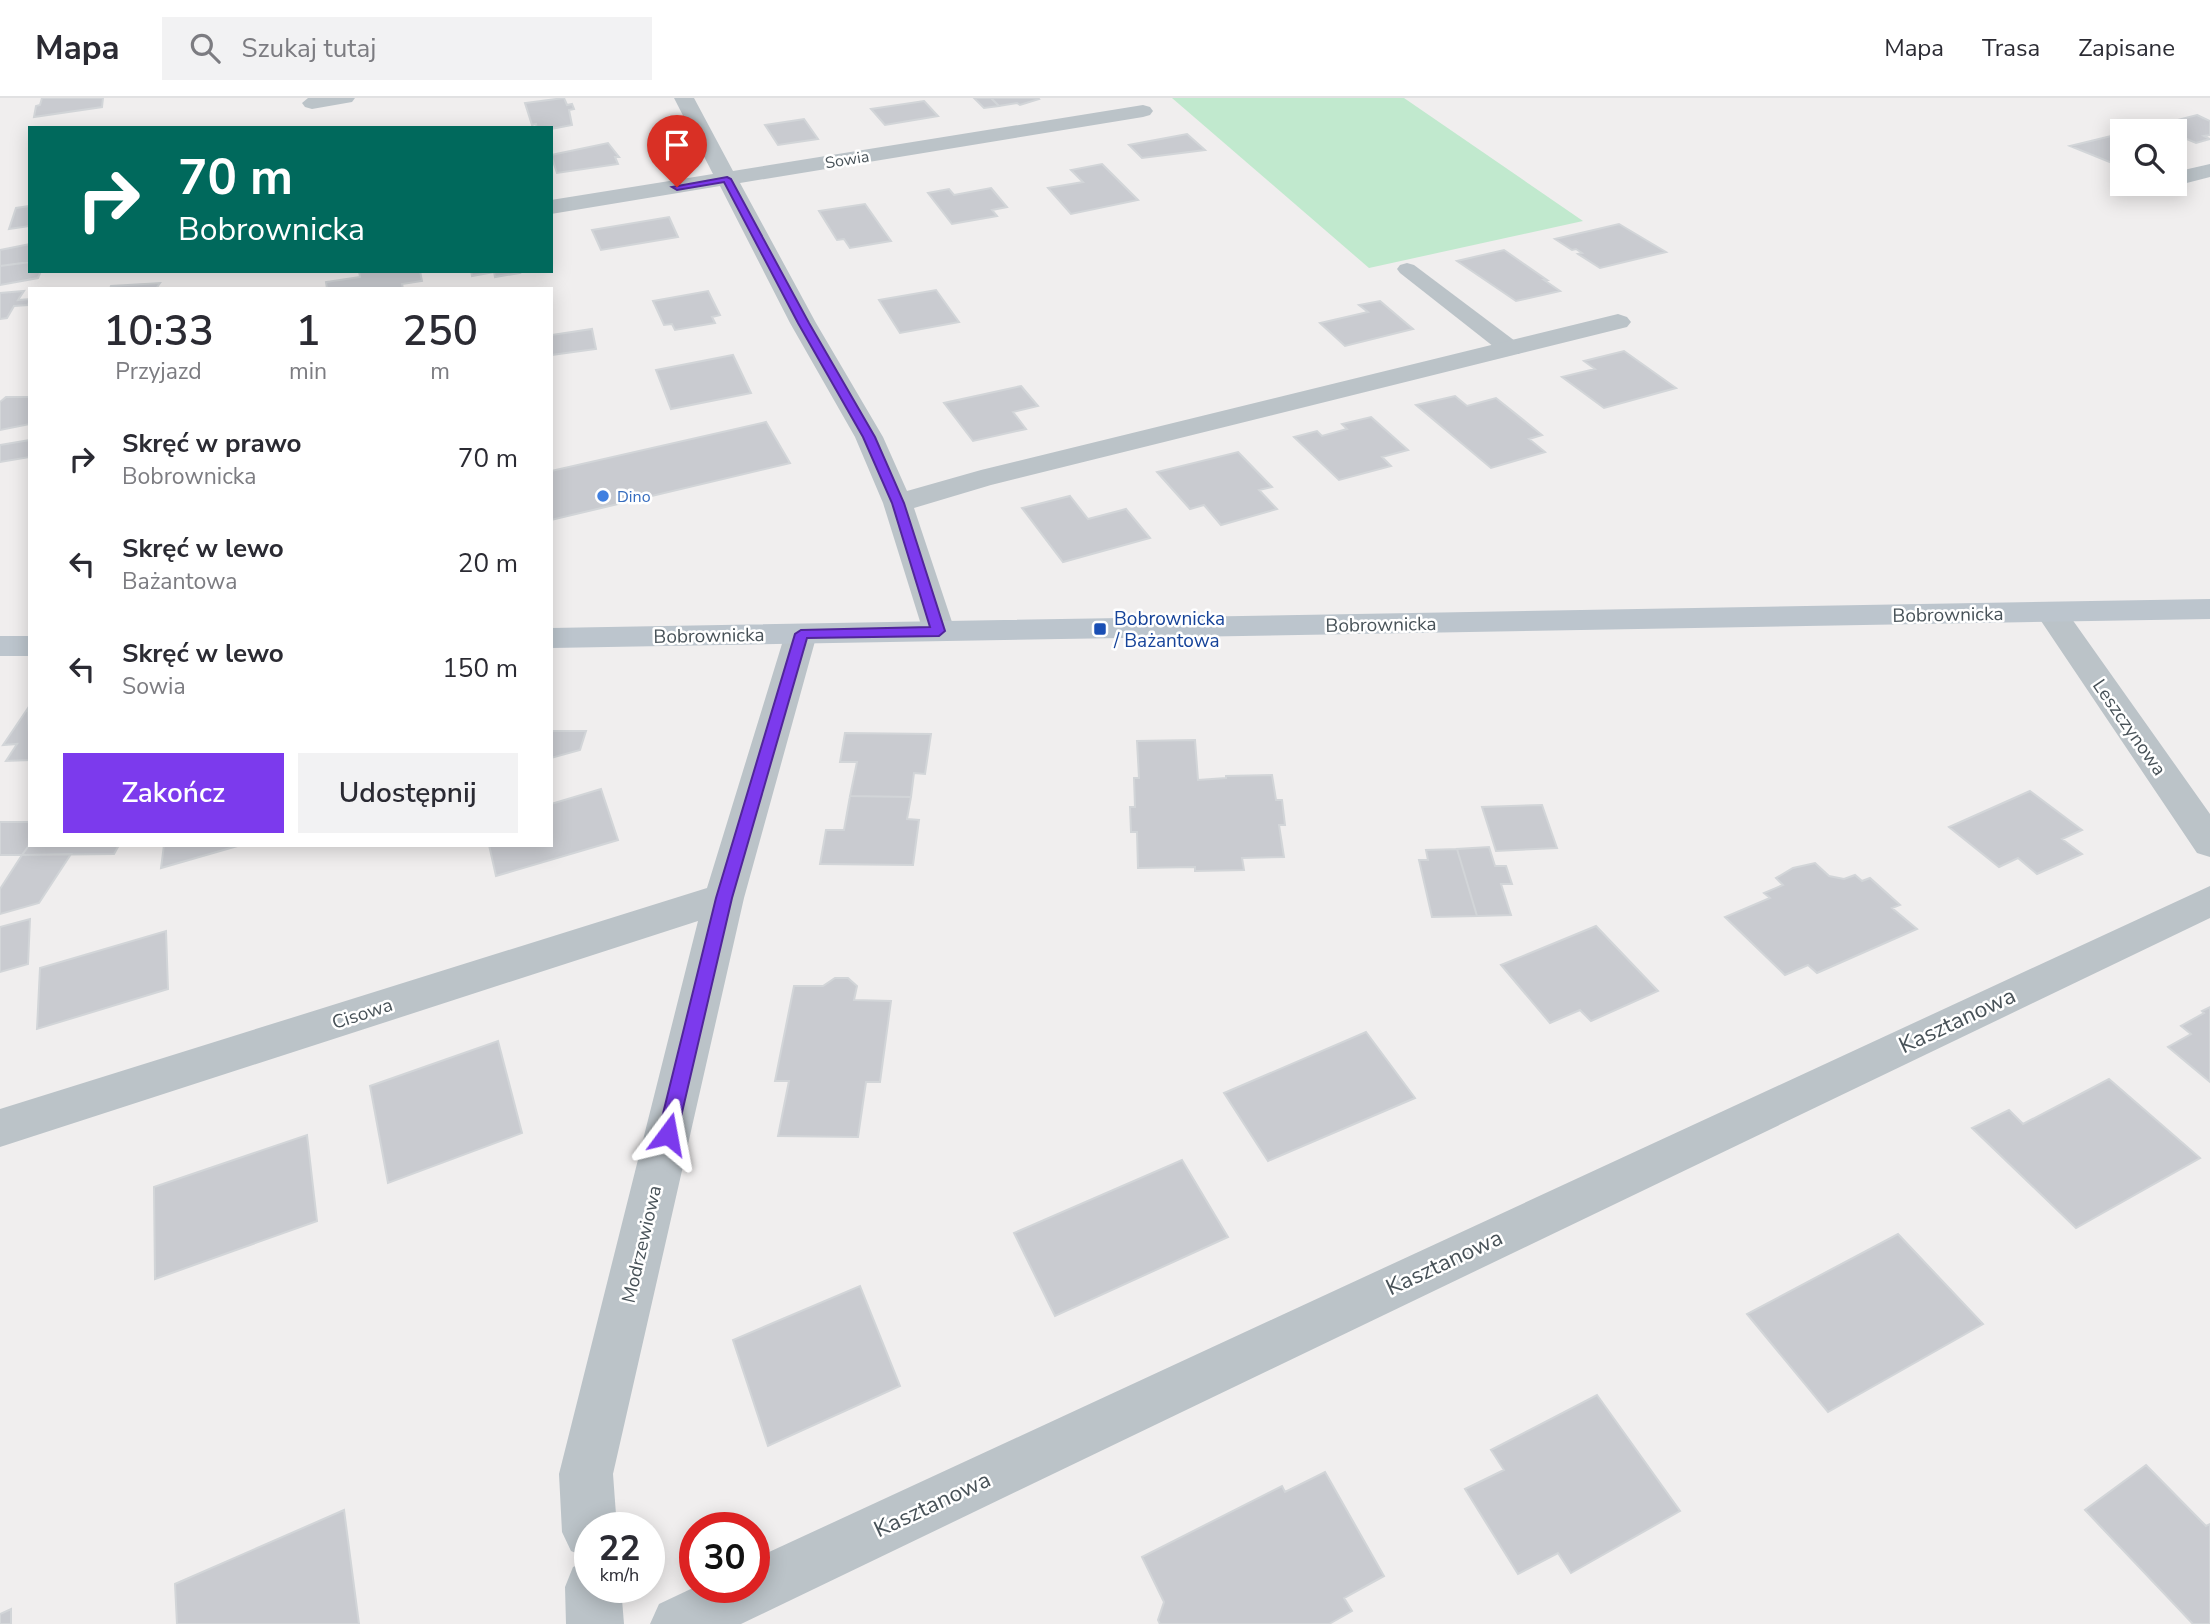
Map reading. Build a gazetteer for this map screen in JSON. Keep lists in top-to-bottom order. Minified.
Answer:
{"streets":{"street":["Sowia","Bobrownicka","Leszczynowa","Cisowa","Kasztanowa","Modrzewiowa"]},"crossings":[["Bobrownicka","Leszczynowa"],["Bobrownicka","Modrzewiowa"],["Cisowa","Modrzewiowa"]],"places":{"other":["Dino"],"transit":["Bobrownicka / Bażantowa"]},"page":{"header":"Mapa","search":"Szukaj tutaj","nav":["Mapa","Trasa","Zapisane"],"turn":["70 m","Bobrownicka"],"eta":["10:33","Przyjazd","1","min","250","m"],"list":[{"name":"Skręć w prawo","note":"Bobrownicka","value":"70 m"},{"name":"Skręć w lewo","note":"Bażantowa","value":"20 m"},{"name":"Skręć w lewo","note":"Sowia","value":"150 m"}],"buttons":["Zakończ","Udostępnij"],"speed":"22 km/h","limit":"30"}}
